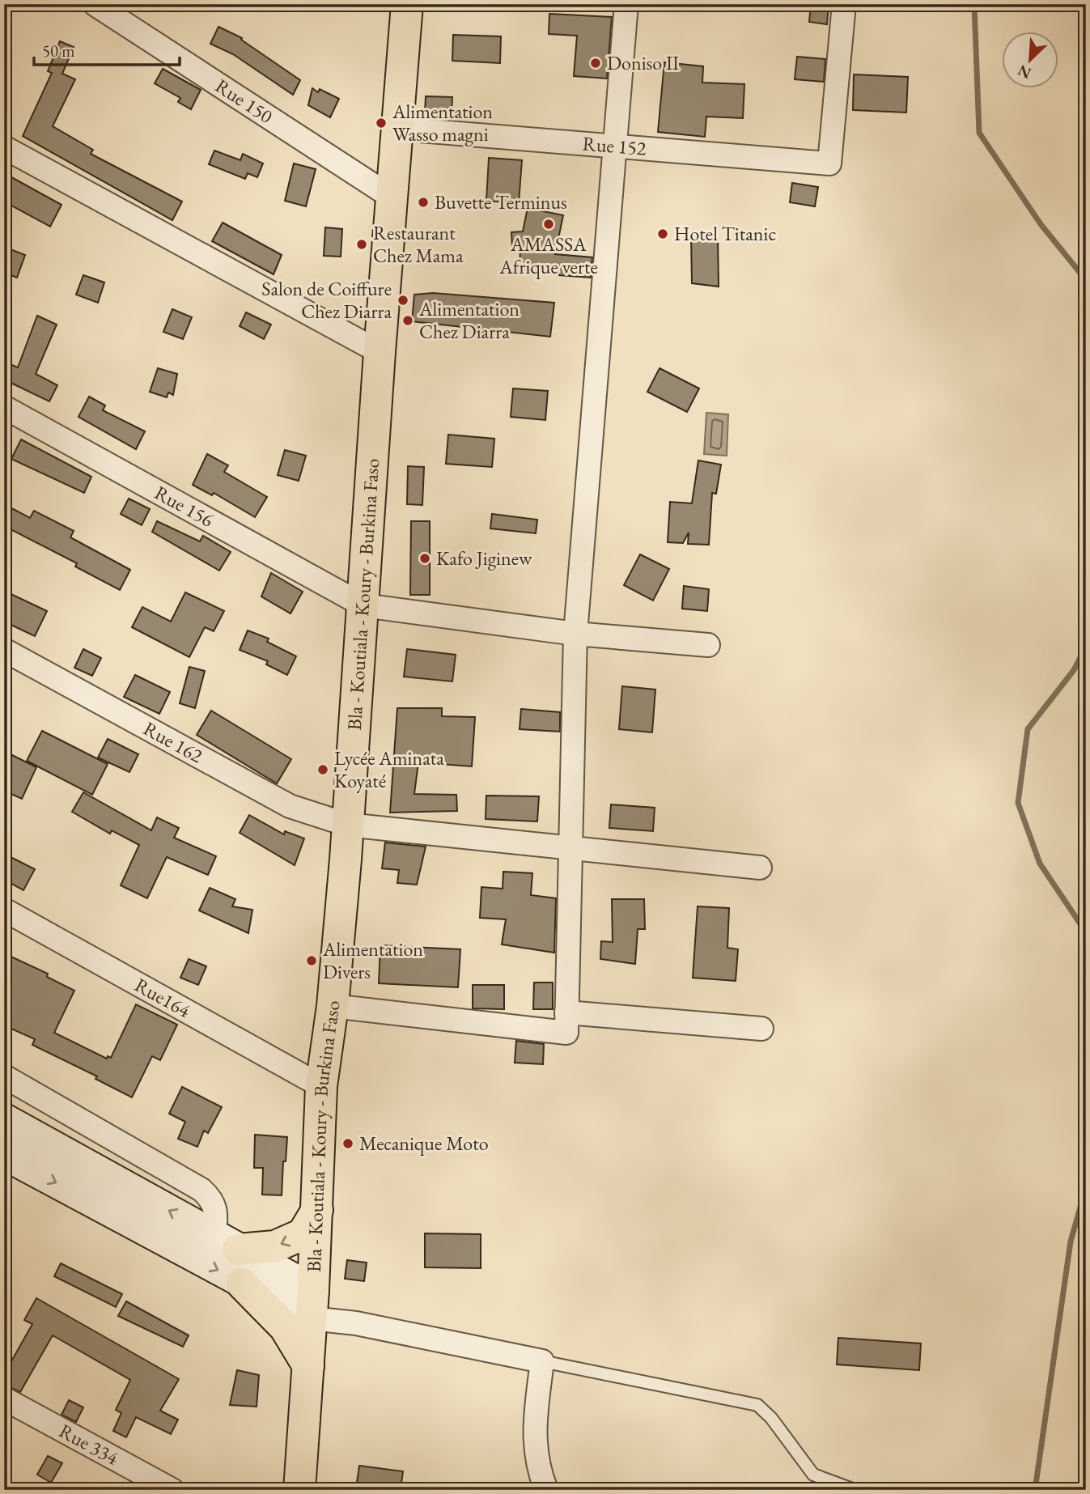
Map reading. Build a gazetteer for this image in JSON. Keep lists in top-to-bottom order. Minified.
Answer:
{"streets":{"main road":["Bla - Koutiala - Koury - Burkina Faso"],"street":["Rue 150","Rue 152","Rue 156","Rue 162","Rue164","Rue 334"]},"crossings":[["Rue 150","Bla - Koutiala - Koury - Burkina Faso"],["Rue 152","Bla - Koutiala - Koury - Burkina Faso"],["Rue 156","Bla - Koutiala - Koury - Burkina Faso"],["Bla - Koutiala - Koury - Burkina Faso","Rue 162"],["Bla - Koutiala - Koury - Burkina Faso","Rue164"]],"places":["Doniso II","Alimentation Wasso magni","Buvette Terminus","AMASSA Afrique verte","Hotel Titanic","Restaurant Chez Mama","Salon de Coiffure Chez Diarra","Alimentation Chez Diarra","Kafo Jiginew","Lycée Aminata Koyaté","Alimentation Divers","Mecanique Moto"],"scale_bar":"50 m","north":"bottom left"}
